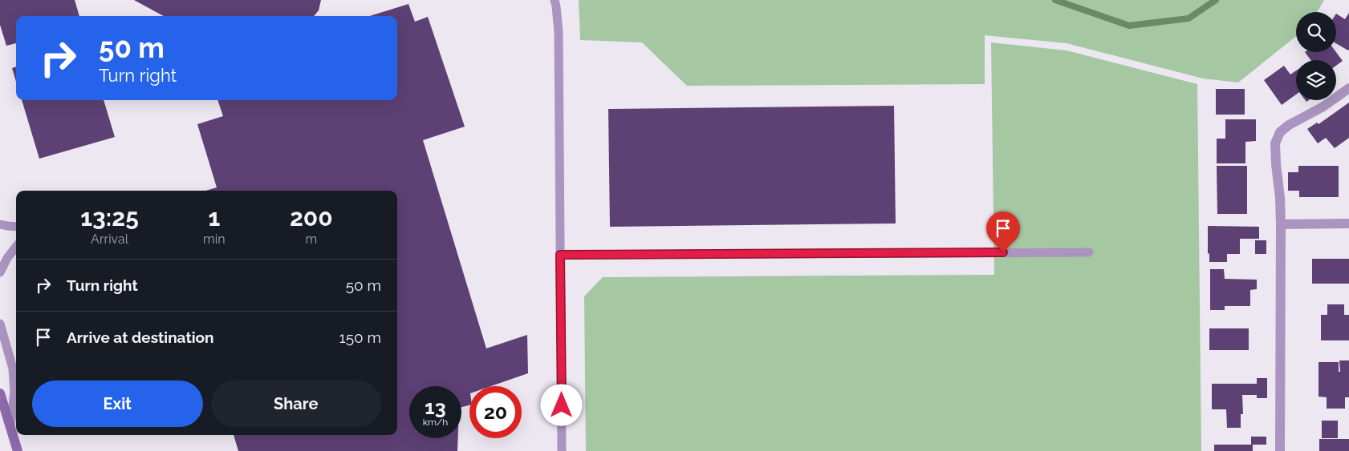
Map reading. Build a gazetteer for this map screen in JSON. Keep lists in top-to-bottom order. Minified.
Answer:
{"page":{"turn":["50 m","Turn right"],"eta":["13:25","Arrival","1","min","200","m"],"list":[{"name":"Turn right","value":"50 m"},{"name":"Arrive at destination","value":"150 m"}],"buttons":["Exit","Share"],"speed":"13 km/h","limit":"20"}}
